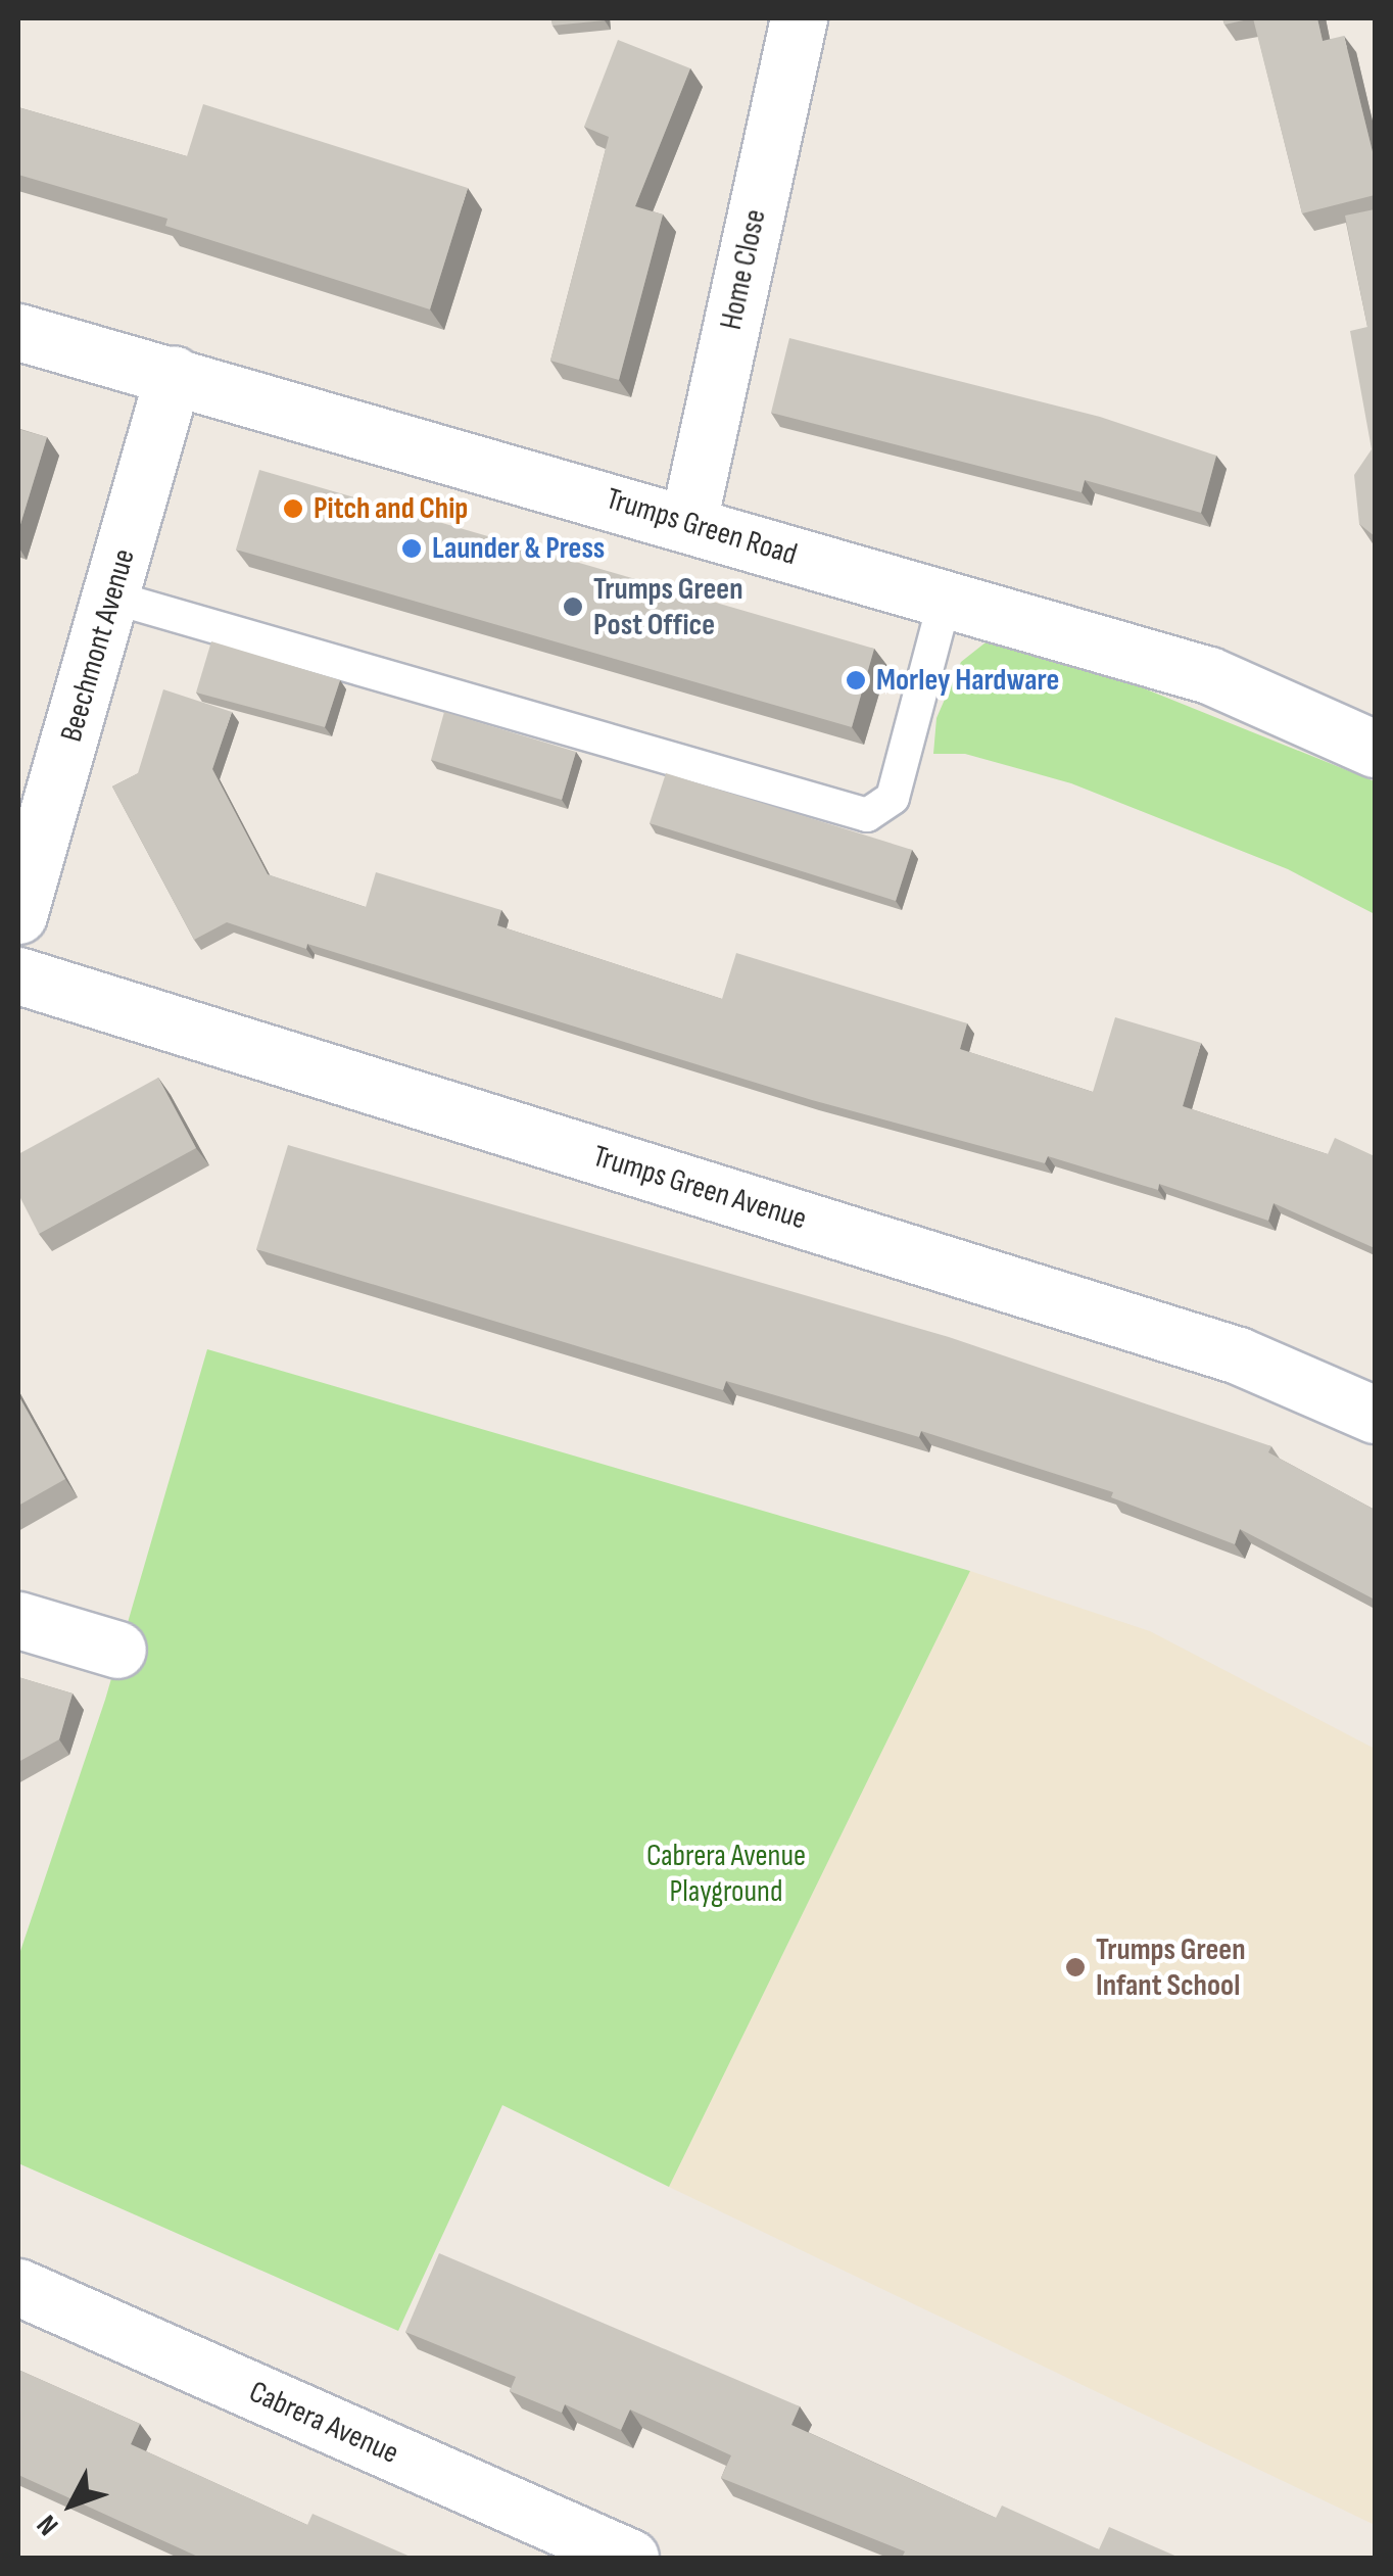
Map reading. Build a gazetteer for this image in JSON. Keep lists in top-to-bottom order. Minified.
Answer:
{"streets":{"street":["Home Close","Trumps Green Road","Beechmont Avenue","Trumps Green Avenue","Cabrera Avenue"]},"crossings":[["Home Close","Trumps Green Road"],["Trumps Green Road","Beechmont Avenue"]],"parks":["Cabrera Avenue Playground"],"places":["Pitch and Chip","Launder & Press","Trumps Green Post Office","Morley Hardware","Trumps Green Infant School"],"north":"bottom left"}
